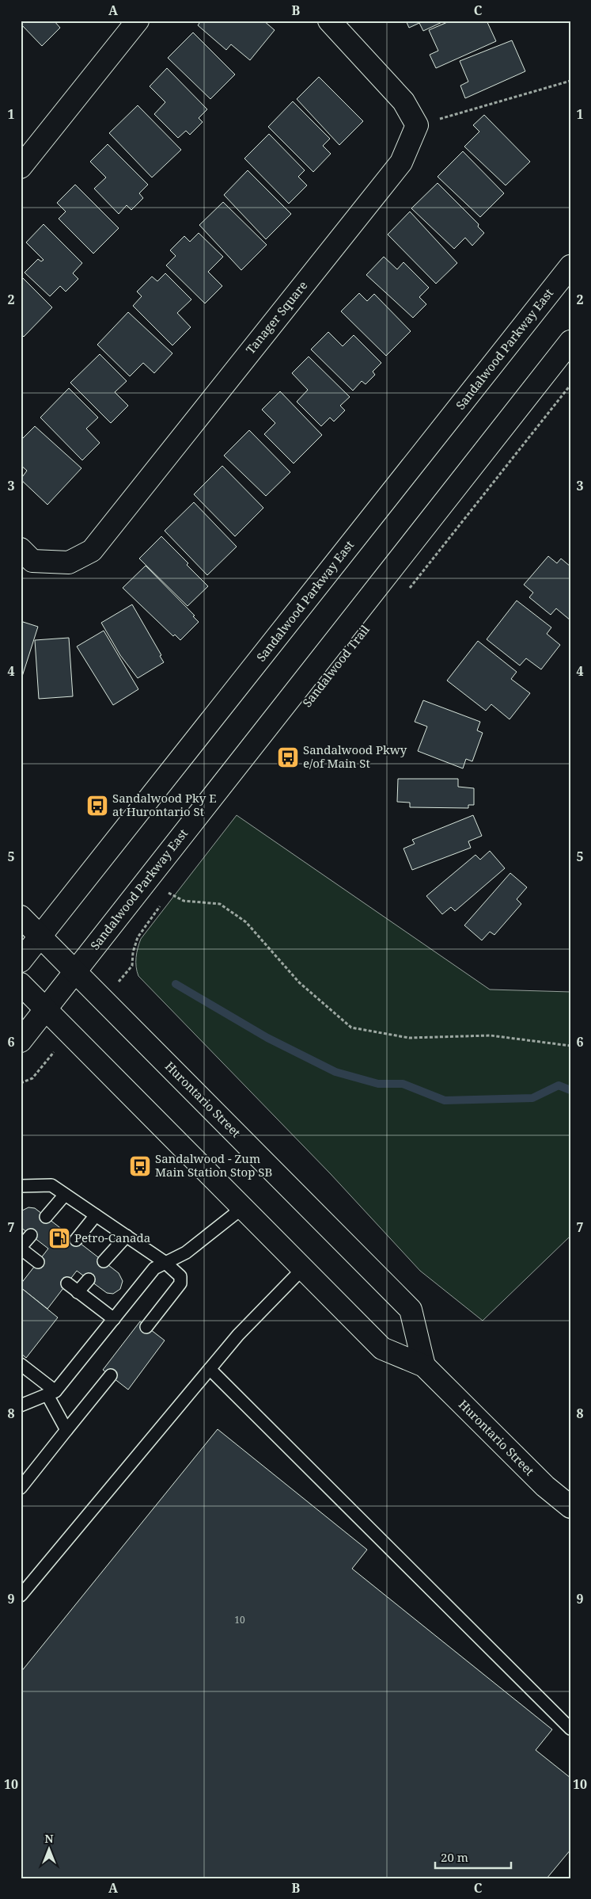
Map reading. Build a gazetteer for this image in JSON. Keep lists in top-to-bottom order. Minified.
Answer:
{"streets":{"main road":["Tanager Square","Sandalwood Parkway East","Hurontario Street"]},"crossings":[["Sandalwood Parkway East","Hurontario Street"]],"places":{"bus stop":["Sandalwood Pkwy e/of Main St","Sandalwood Pky E at Hurontario St","Sandalwood - Zum Main Station Stop SB"],"fuel station":["Petro-Canada"]},"house_numbers":["10"],"scale_bar":"20 m","north":"top","grid":{"columns":["A","B","C"],"rows":["1","2","3","4","5","6","7","8","9","10"]}}
